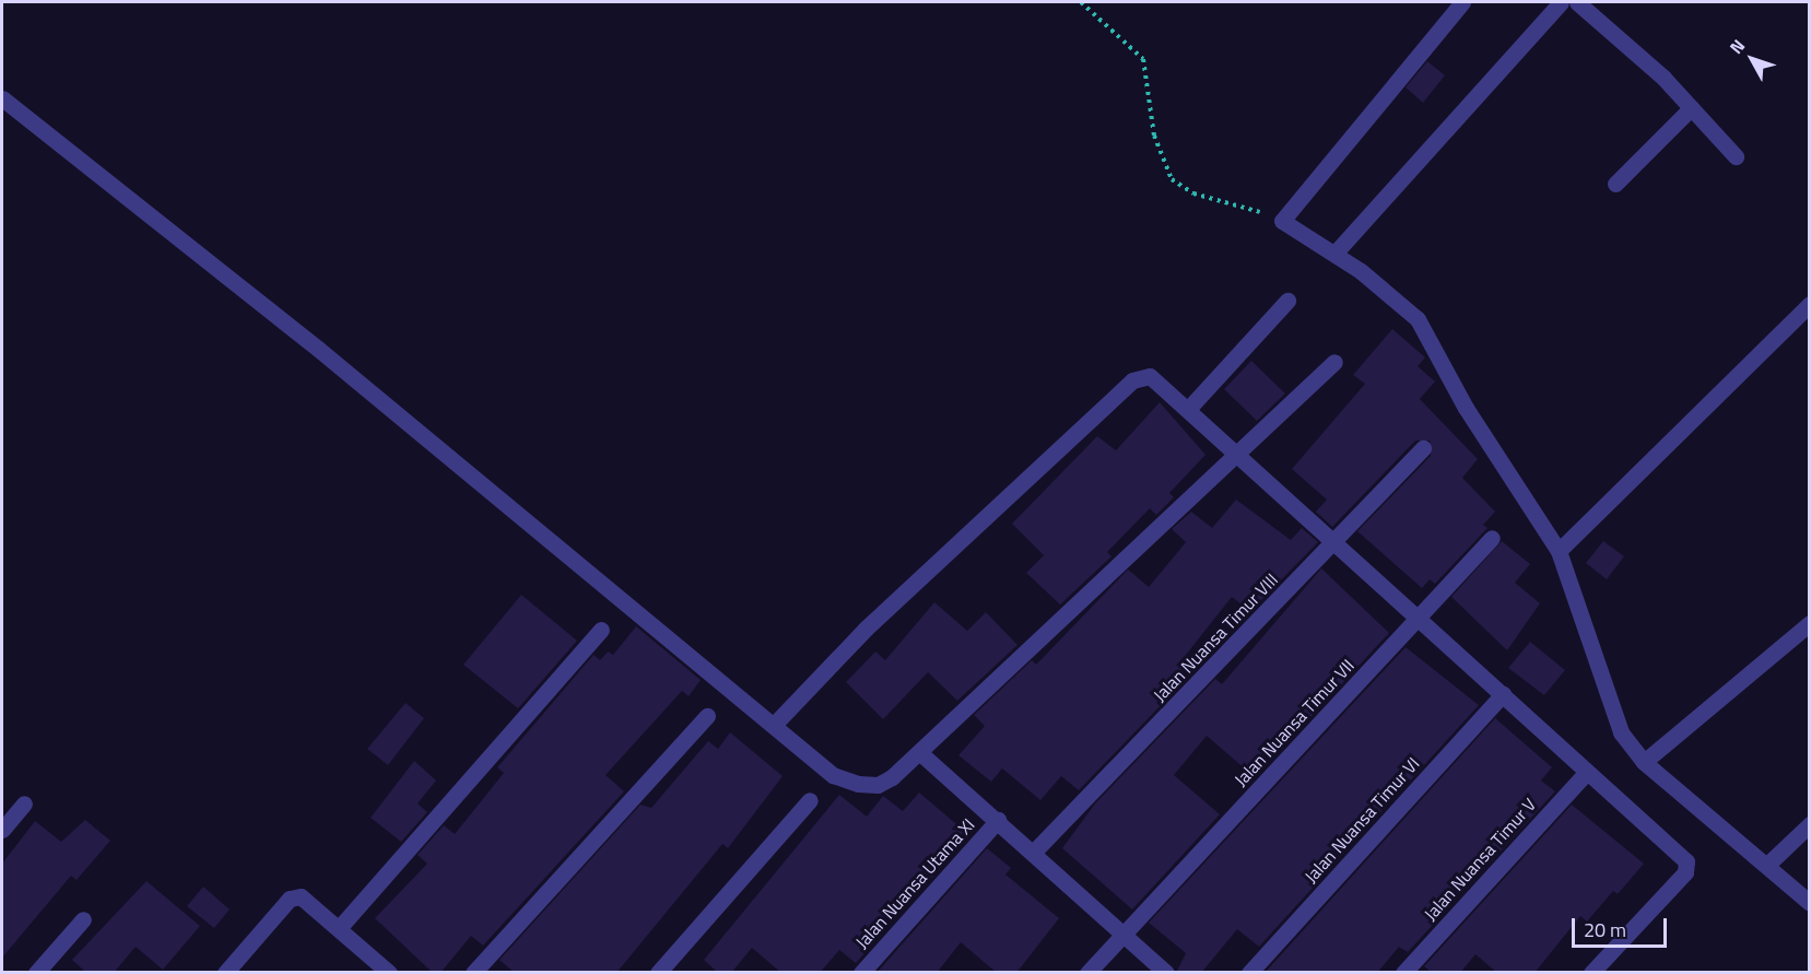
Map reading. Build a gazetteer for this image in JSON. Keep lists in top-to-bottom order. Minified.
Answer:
{"streets":{"street":["Jalan Nuansa Timur VIII","Jalan Nuansa Timur VII","Jalan Nuansa Timur VI","Jalan Nuansa Timur V","Jalan Nuansa Utama XI"]},"scale_bar":"20 m","north":"top left"}
